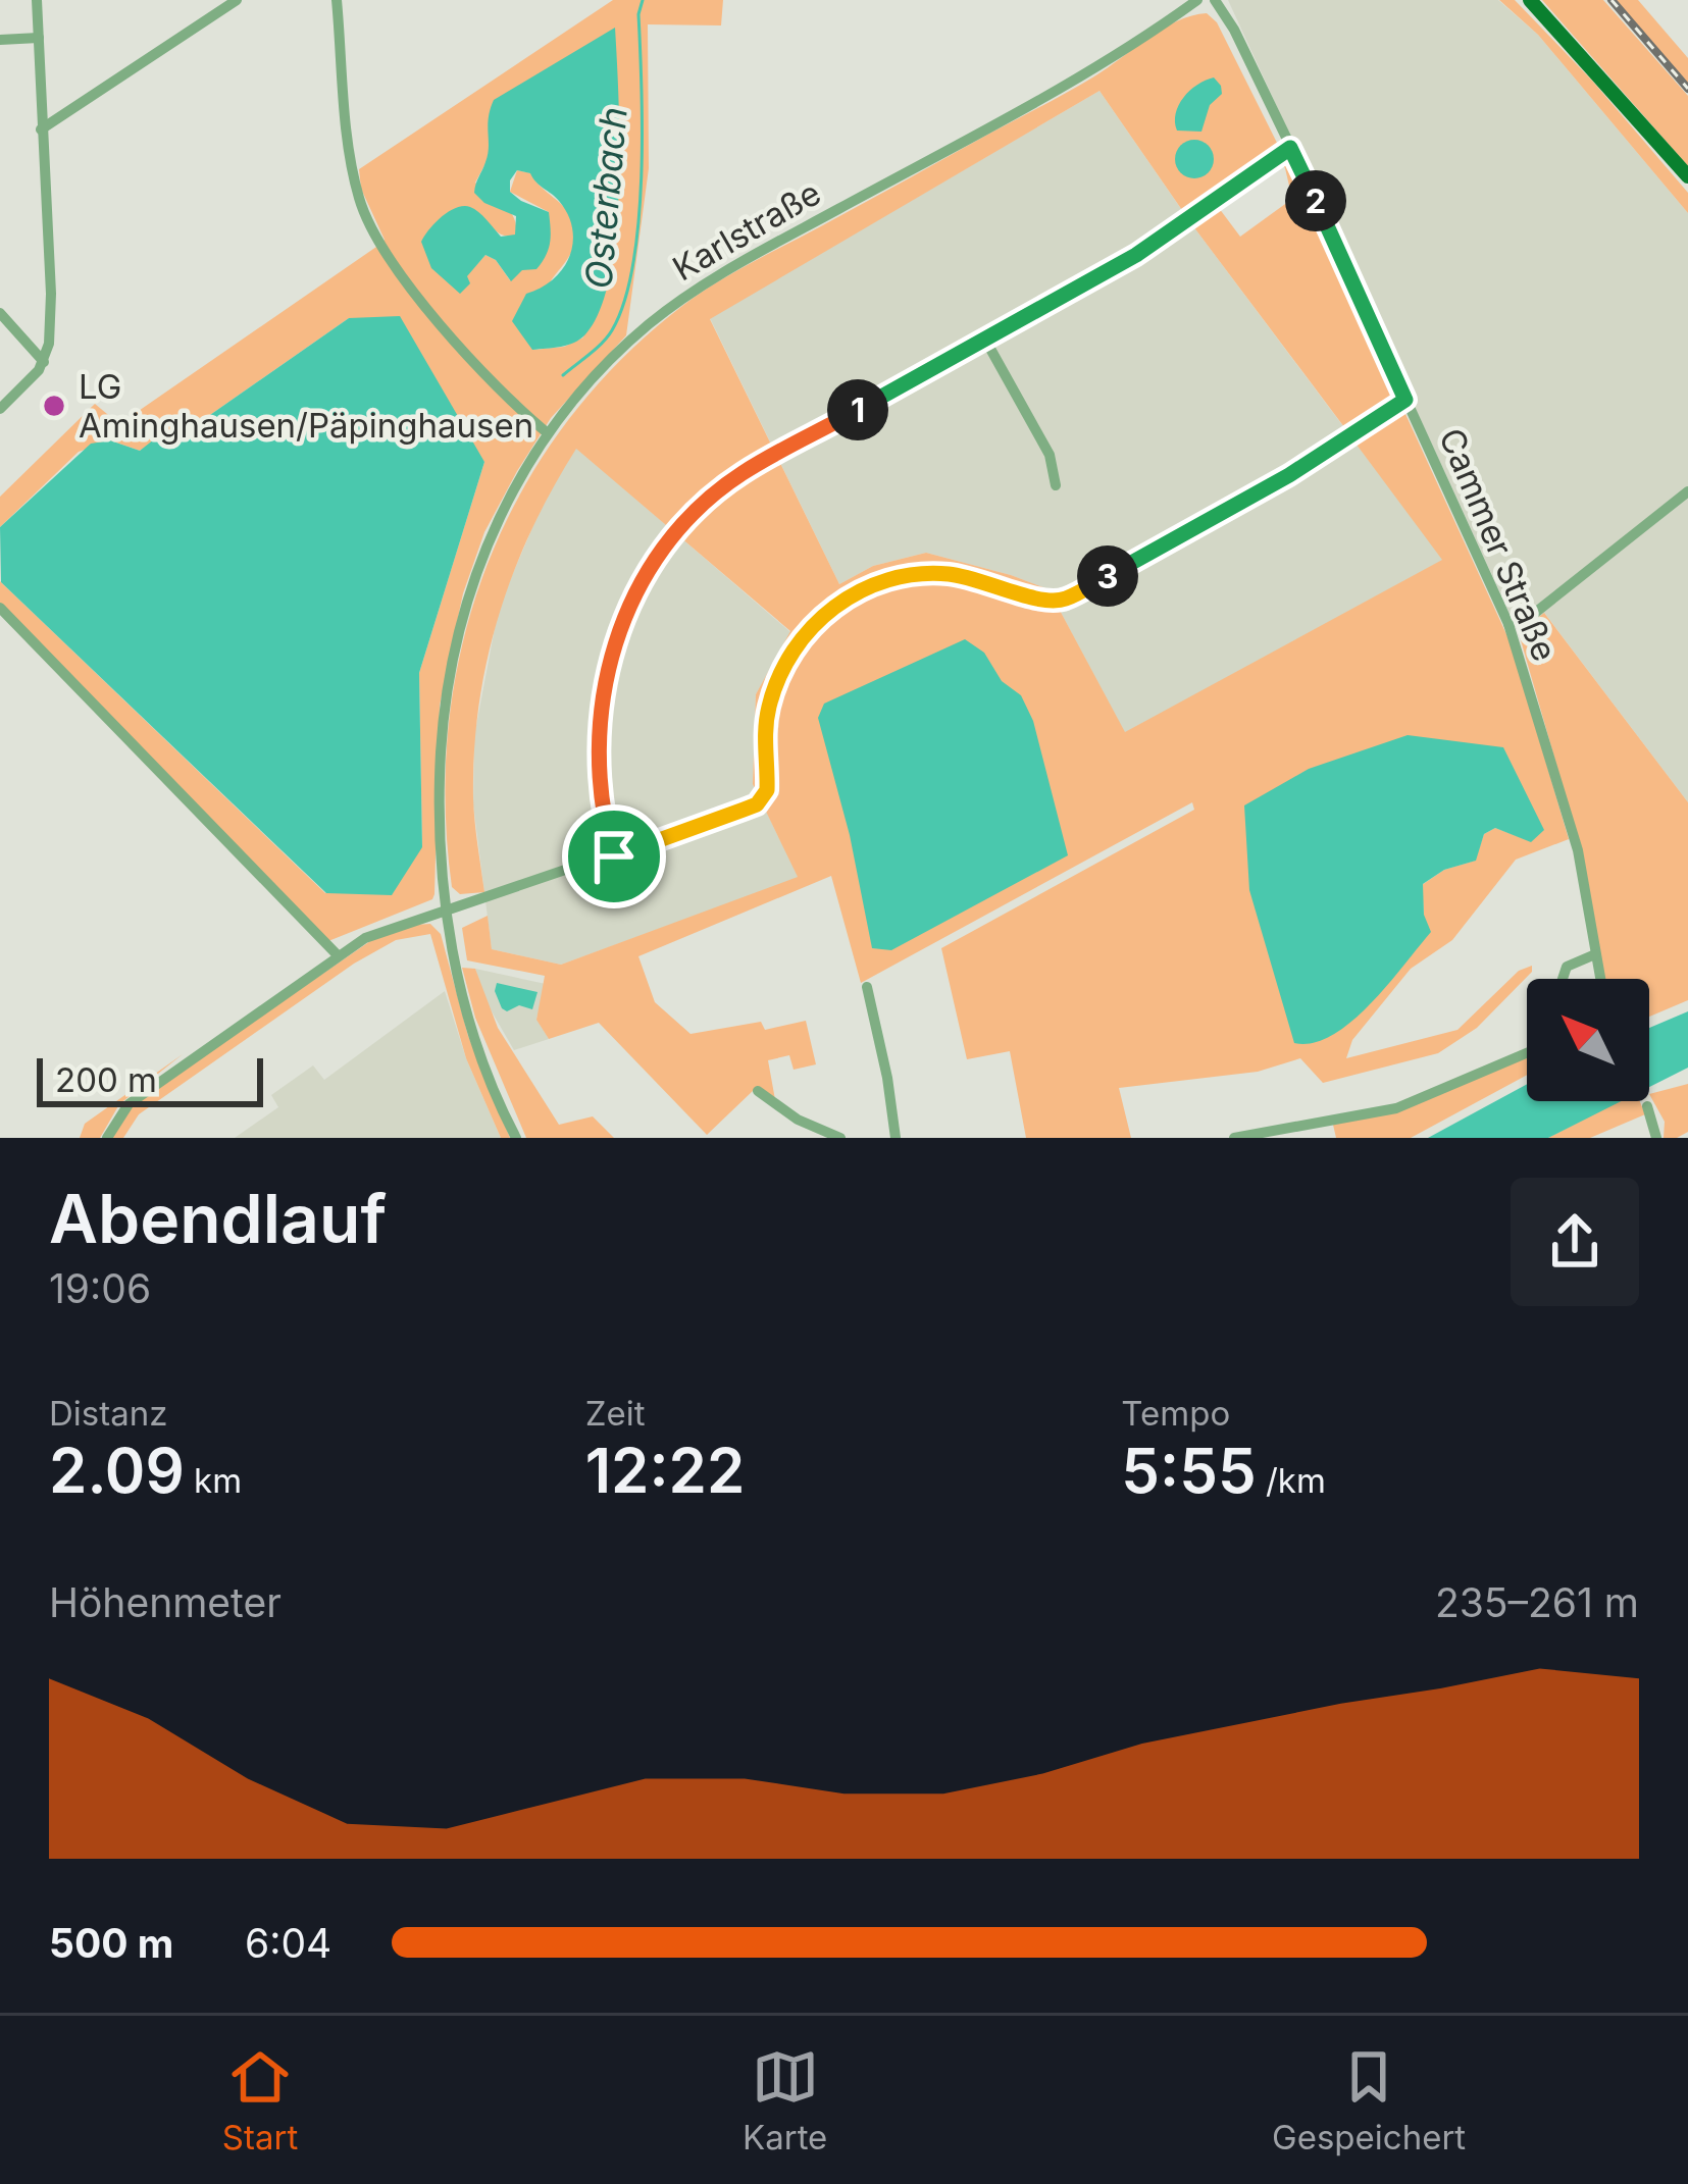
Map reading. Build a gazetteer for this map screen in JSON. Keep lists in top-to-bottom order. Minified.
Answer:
{"streets":{"street":["Karlstraße","Cammer Straße"]},"water":["Osterbach"],"places":["LG Aminghausen/Päpinghausen"],"scale_bar":"200 m","north":"top left","page":{"pins":["2","1","3"],"scale":"200 m","heading":["Abendlauf","19:06"],"stats":[["Distanz","2.09 km"],["Zeit","12:22"],["Tempo","5:55 /km"]],"chart":["Höhenmeter","235–261 m"],"list":[{"name":"500 m","note":"6:04"}],"tabs":["Start","Karte","Gespeichert"]}}
